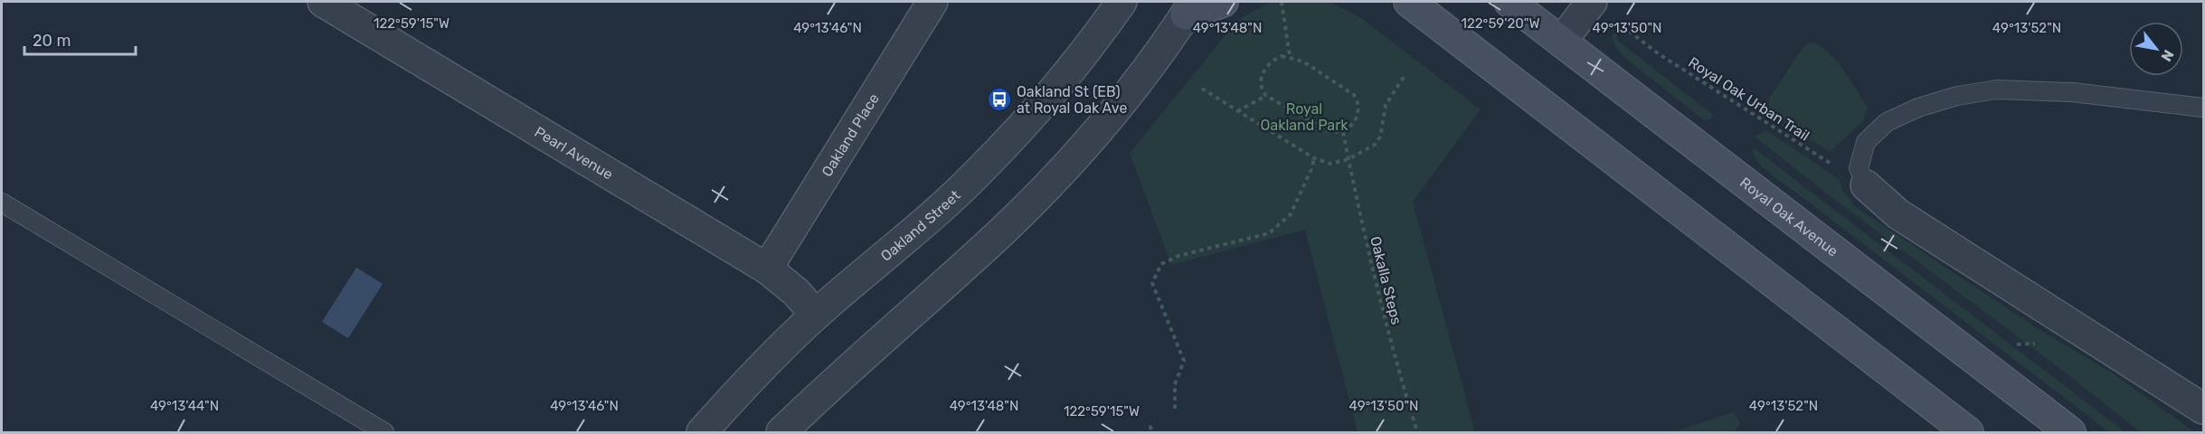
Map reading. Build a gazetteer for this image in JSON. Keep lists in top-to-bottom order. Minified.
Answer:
{"streets":{"main road":["Royal Oak Avenue"],"street":["Oakland Place","Pearl Avenue","Oakland Street"],"path":["Royal Oak Urban Trail","Oakalla Steps"]},"crossings":[["Oakland Place","Pearl Avenue"],["Pearl Avenue","Oakland Street"]],"parks":["Royal Oakland Park"],"places":{"bus stop":["Oakland St (EB) at Royal Oak Ave"]},"scale_bar":"20 m","north":"bottom right","coordinates":["122°59'15\"W","122°59'20\"W","49°13'46\"N","49°13'48\"N","49°13'50\"N","49°13'52\"N","49°13'44\"N"]}
